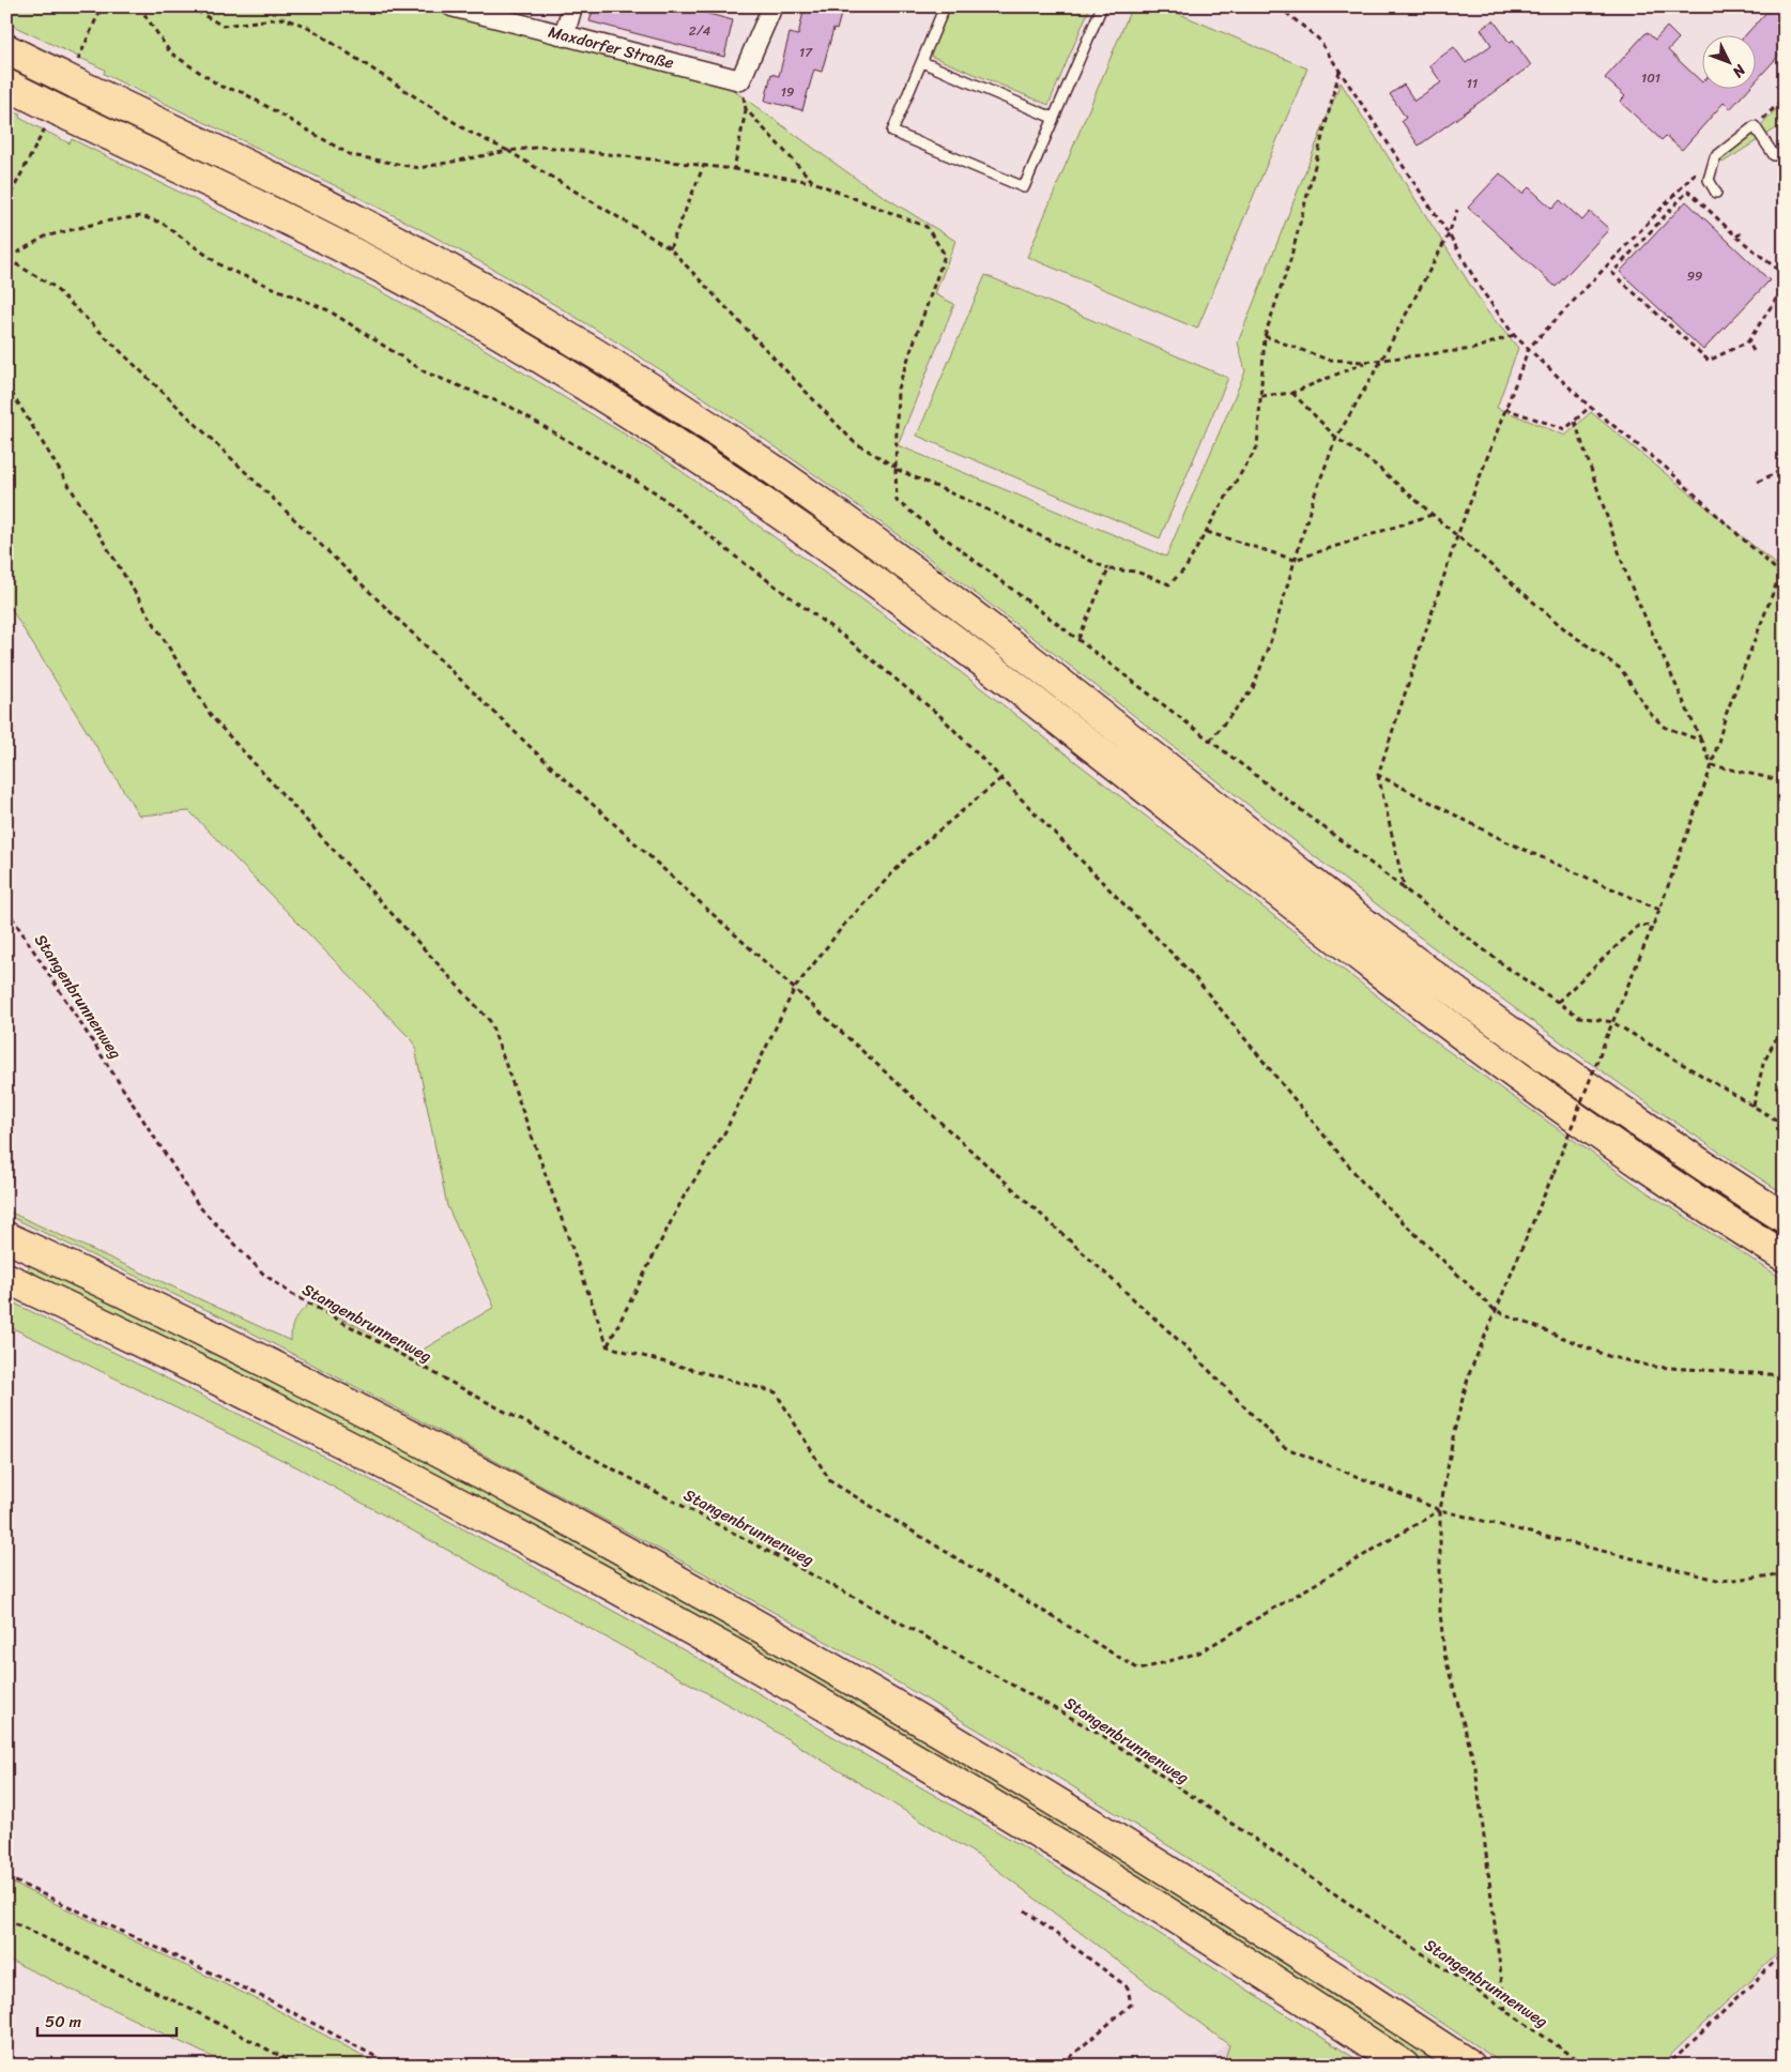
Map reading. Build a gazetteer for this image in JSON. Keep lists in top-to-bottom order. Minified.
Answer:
{"streets":{"street":["Maxdorfer Straße"],"path":["Stangenbrunnenweg"]},"house_numbers":["2/4","17","101","11","19","99"],"scale_bar":"50 m","north":"bottom right"}
